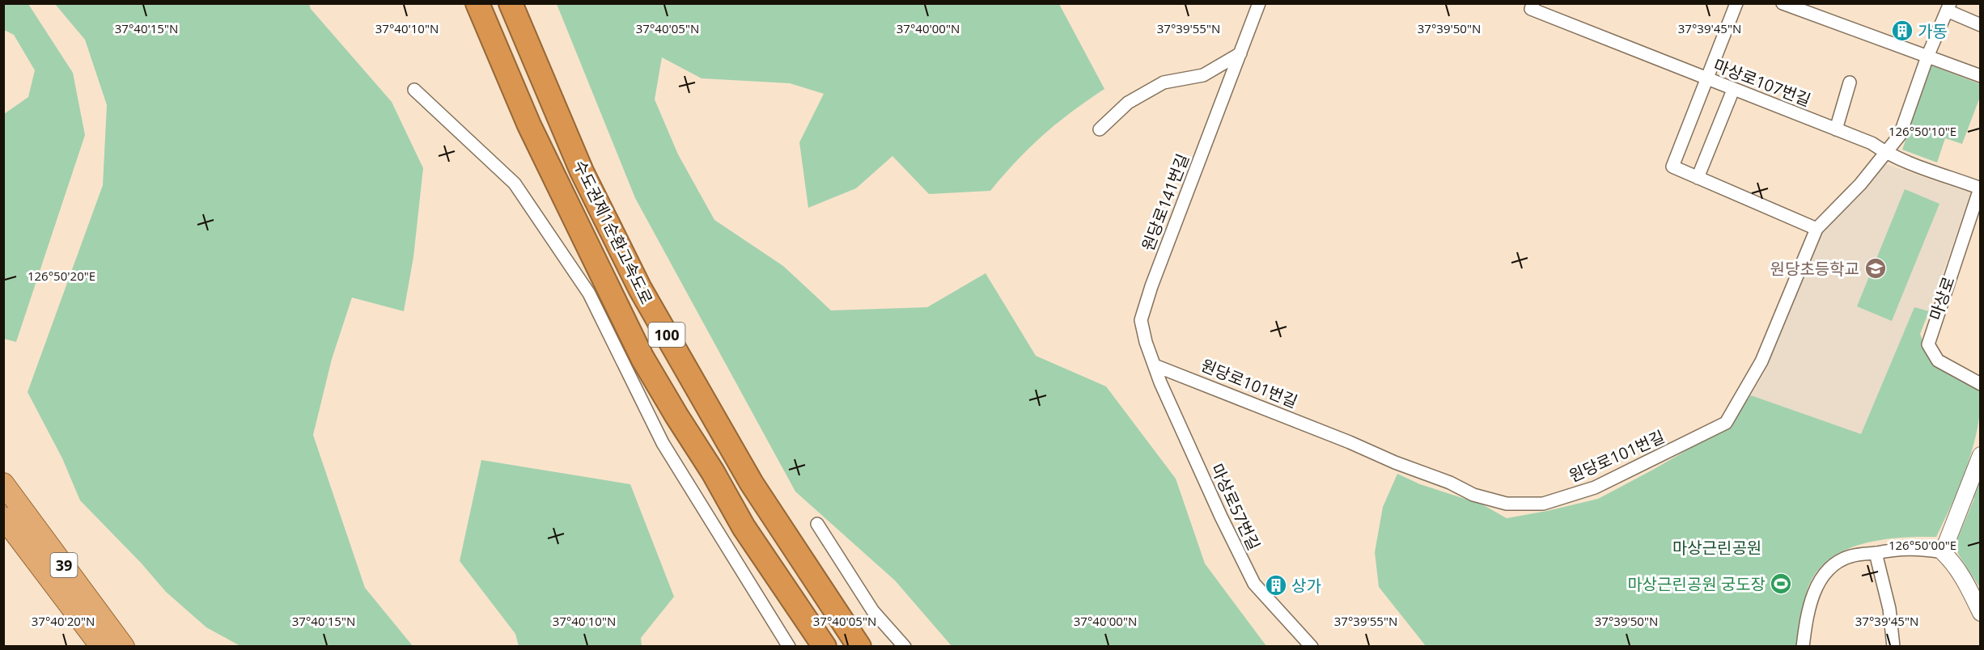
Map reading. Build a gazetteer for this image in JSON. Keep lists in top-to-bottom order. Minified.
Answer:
{"streets":{"highway":["수도권제1순환고속도로","100","39"],"street":["마상로107번길","원당로141번길","마상로","원당로101번길","마상로57번길"]},"crossings":[["마상로107번길","마상로"],["마상로107번길","원당로101번길"],["원당로141번길","원당로101번길"],["원당로141번길","마상로57번길"],["원당로101번길","마상로57번길"]],"parks":["마상근린공원"],"places":{"building":["가동","상가"],"school or university":["원당초등학교"],"sports":["마상근린공원 궁도장"]},"coordinates":["37°40'15\"N","37°40'10\"N","37°40'05\"N","37°40'00\"N","37°39'55\"N","37°39'50\"N","37°39'45\"N","126°50'10\"E","126°50'20\"E","126°50'00\"E","37°40'20\"N"]}
